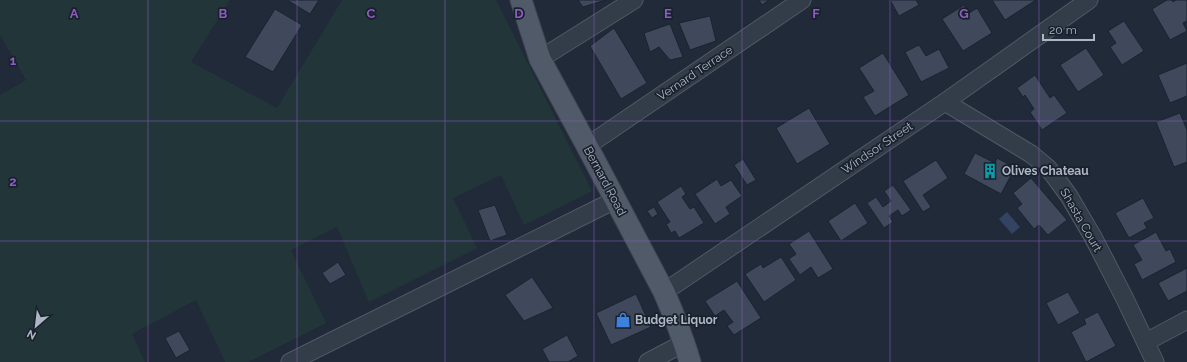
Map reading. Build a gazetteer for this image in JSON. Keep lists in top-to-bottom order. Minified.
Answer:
{"streets":{"main road":["Bernard Road"],"street":["Vernard Terrace","Windsor Street","Shasta Court"]},"crossings":[["Vernard Terrace","Bernard Road"],["Windsor Street","Bernard Road"],["Windsor Street","Shasta Court"]],"places":{"building":["Olives Chateau"],"shop":["Budget Liquor"]},"scale_bar":"20 m","north":"bottom left","grid":{"columns":["A","B","C","D","E","F","G"],"rows":["1","2"]}}
